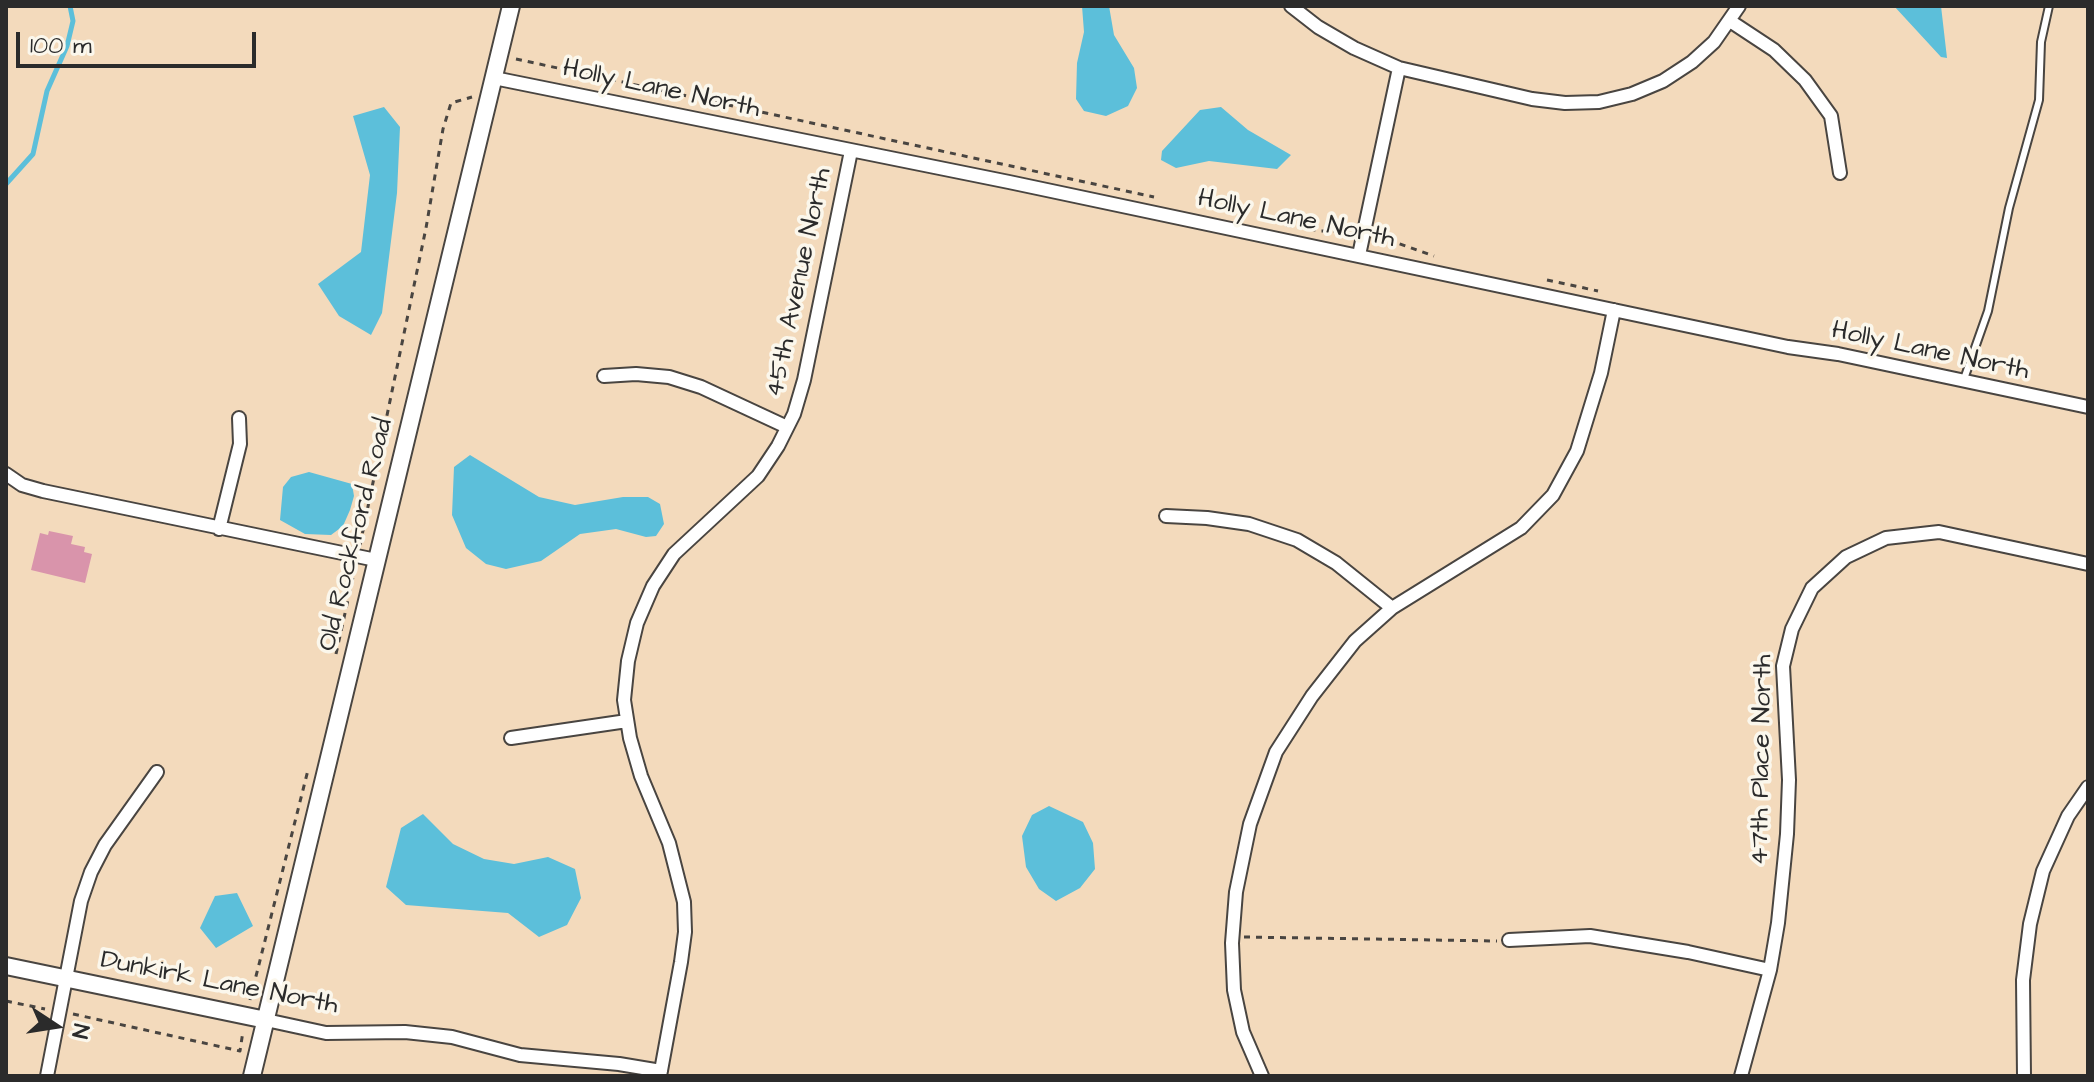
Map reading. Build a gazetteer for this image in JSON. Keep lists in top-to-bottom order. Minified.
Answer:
{"streets":{"street":["Holly Lane North","45th Avenue North","Old Rockford Road","47th Place North","Dunkirk Lane North"]},"crossings":[["Holly Lane North","45th Avenue North"],["Holly Lane North","Old Rockford Road"],["45th Avenue North","Dunkirk Lane North"],["Old Rockford Road","Dunkirk Lane North"]],"scale_bar":"100 m","north":"right"}
